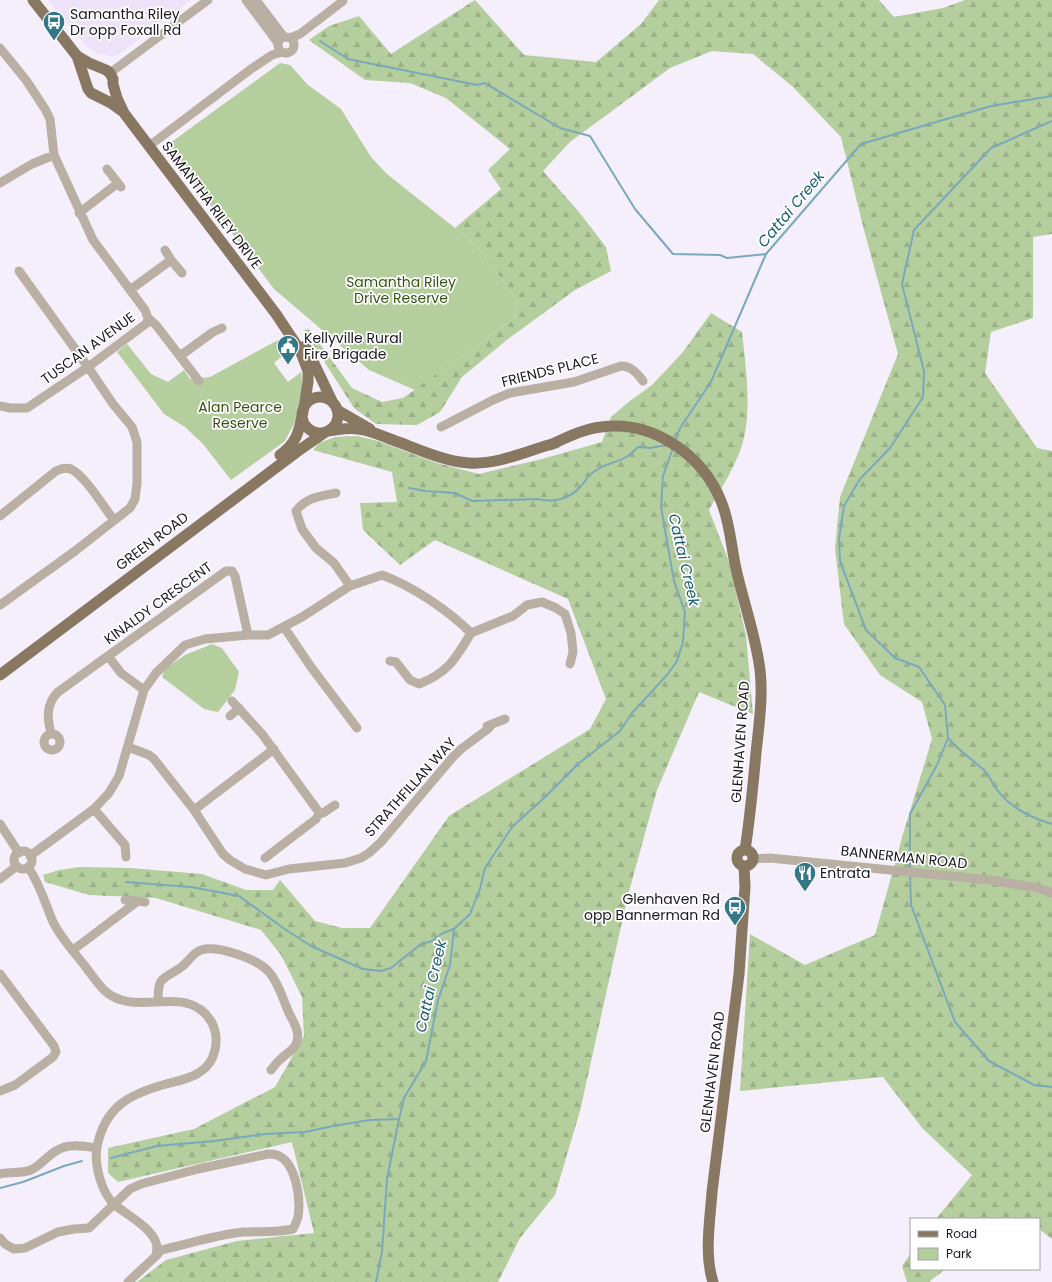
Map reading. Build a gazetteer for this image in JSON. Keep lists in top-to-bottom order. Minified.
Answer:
{"streets":{"main road":["SAMANTHA RILEY DRIVE","GREEN ROAD","GLENHAVEN ROAD"],"street":["TUSCAN AVENUE","FRIENDS PLACE","KINALDY CRESCENT","STRATHFILLAN WAY","BANNERMAN ROAD"]},"crossings":[["SAMANTHA RILEY DRIVE","GREEN ROAD"],["SAMANTHA RILEY DRIVE","GLENHAVEN ROAD"],["GREEN ROAD","GLENHAVEN ROAD"],["GLENHAVEN ROAD","BANNERMAN ROAD"]],"water":["Cattai Creek"],"parks":["Samantha Riley Drive Reserve","Alan Pearce Reserve"],"places":{"bus stop":["Samantha Riley Dr opp Foxall Rd","Glenhaven Rd opp Bannerman Rd"],"public building":["Kellyville Rural Fire Brigade"],"restaurant":["Entrata"]},"legend":["Road","Park"]}
